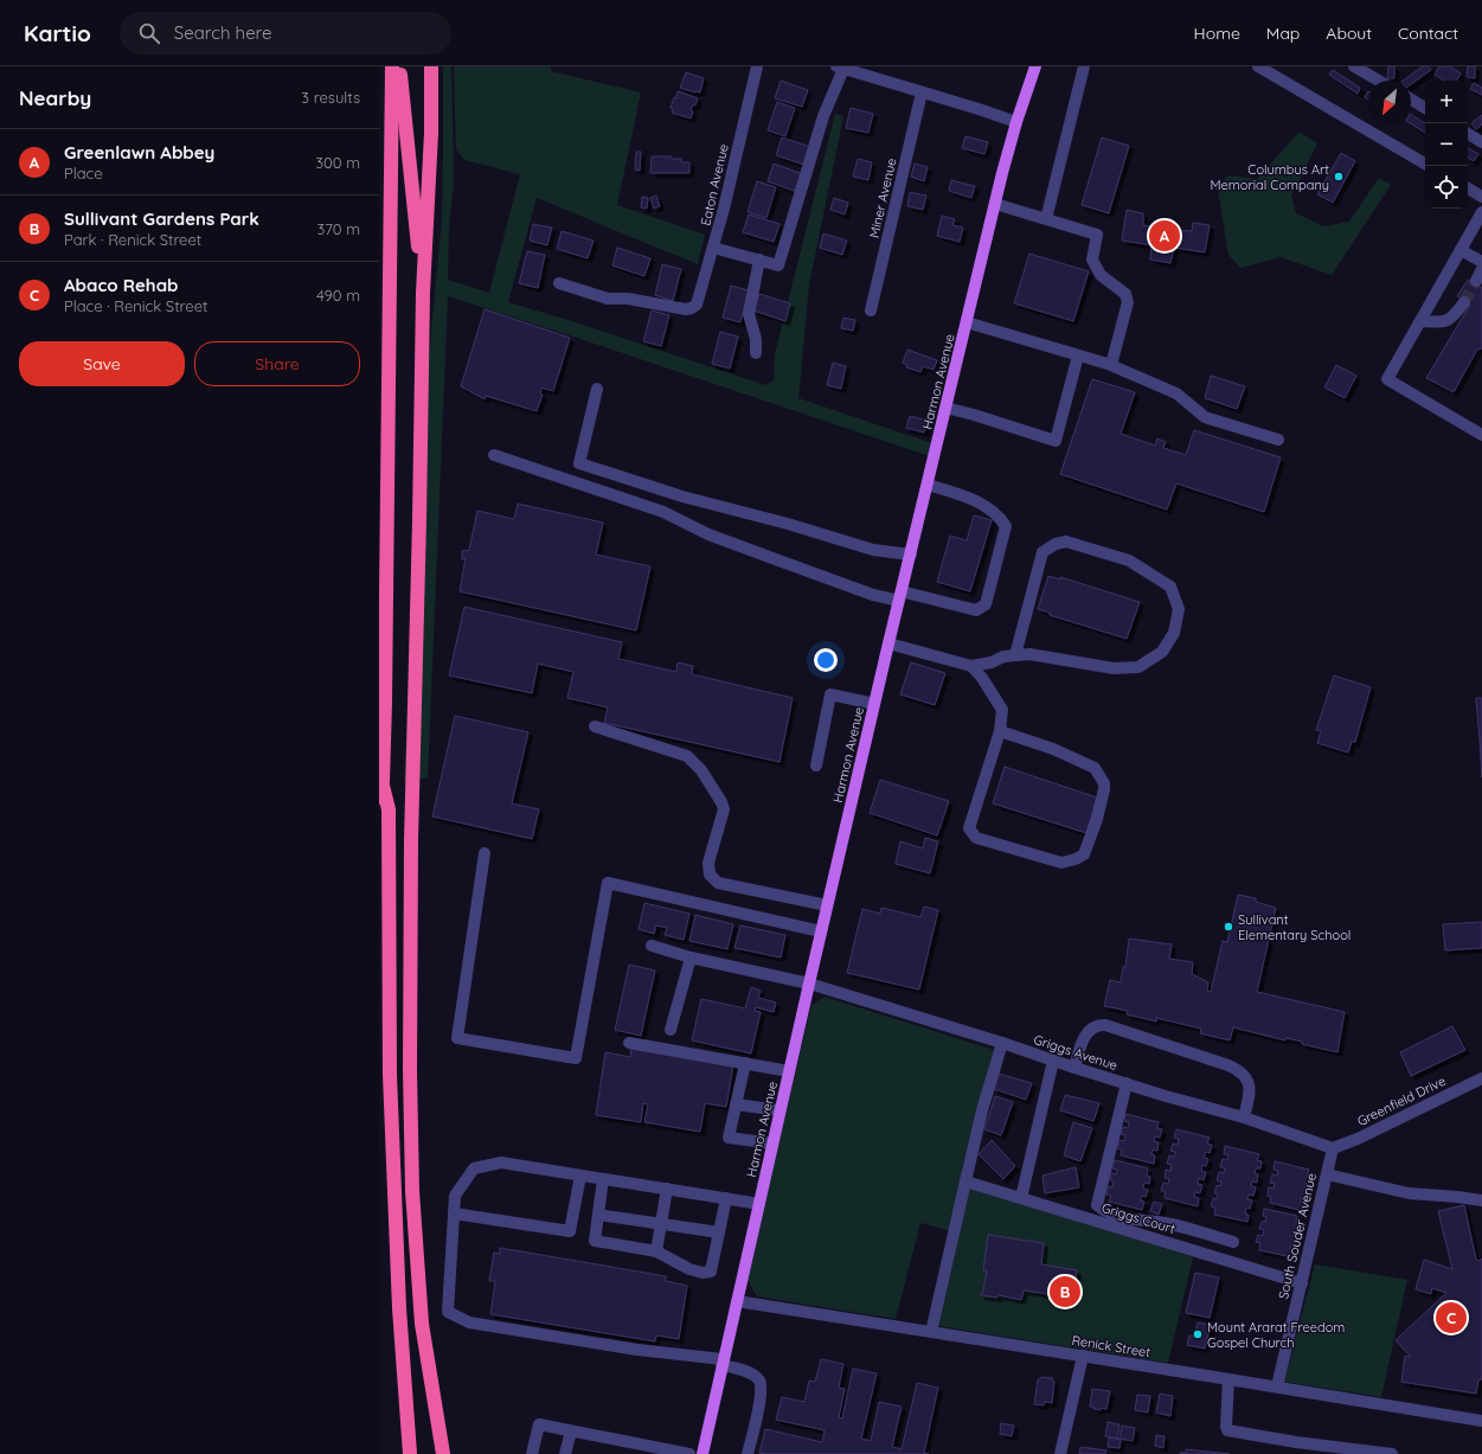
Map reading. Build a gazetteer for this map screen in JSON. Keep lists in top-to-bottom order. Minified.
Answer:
{"streets":{"main road":["Harmon Avenue"],"street":["Eaton Avenue","Miner Avenue","Griggs Avenue","Greenfield Drive","Griggs Court","South Souder Avenue","Renick Street"]},"crossings":[["Harmon Avenue","Griggs Avenue"],["Harmon Avenue","Renick Street"],["Griggs Avenue","Greenfield Drive"],["Griggs Avenue","South Souder Avenue"],["Greenfield Drive","South Souder Avenue"],["Griggs Court","South Souder Avenue"],["South Souder Avenue","Renick Street"]],"places":["Columbus Art Memorial Company","Sullivant Elementary School","Mount Ararat Freedom Gospel Church"],"north":"bottom left","page":{"header":"Kartio","search":"Search here","nav":["Home","Map","About","Contact"],"heading":["Nearby","3 results"],"map_buttons":["+","−"],"list":[{"mark":"A","name":"Greenlawn Abbey","note":"Place","value":"300 m"},{"mark":"B","name":"Sullivant Gardens Park","note":"Park · Renick Street","value":"370 m"},{"mark":"C","name":"Abaco Rehab","note":"Place · Renick Street","value":"490 m"}],"pins":["A","B","C"],"buttons":["Save","Share"]}}
